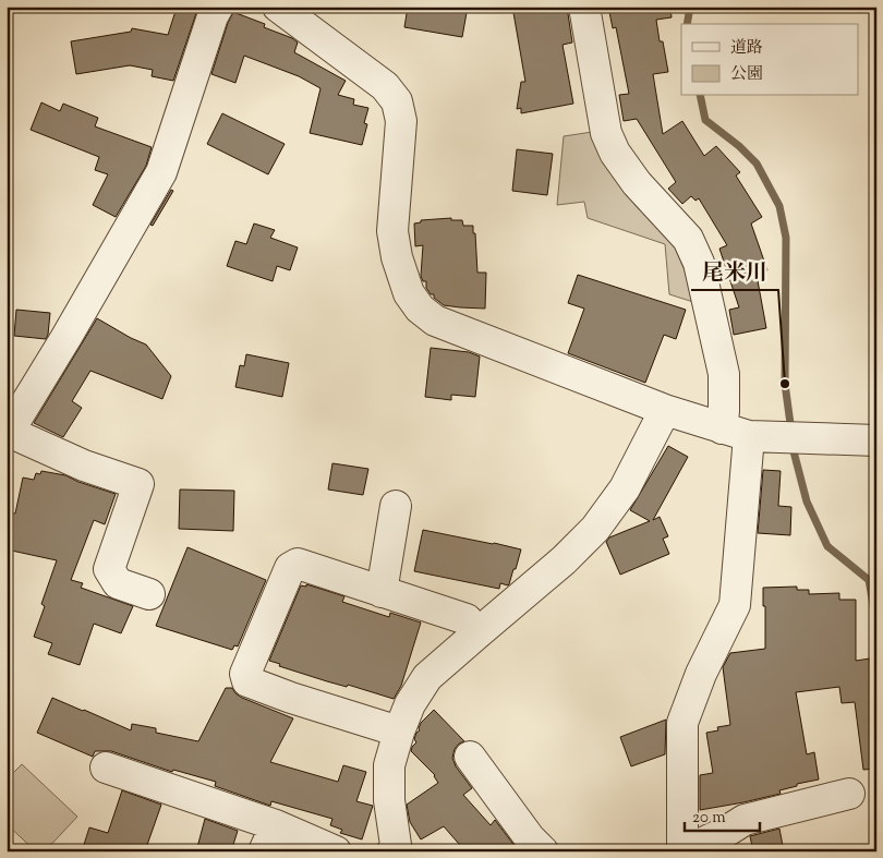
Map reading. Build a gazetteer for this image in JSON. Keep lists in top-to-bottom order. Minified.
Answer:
{"places":["尾米川"],"legend":["道路","公園"],"scale_bar":"20 m"}
